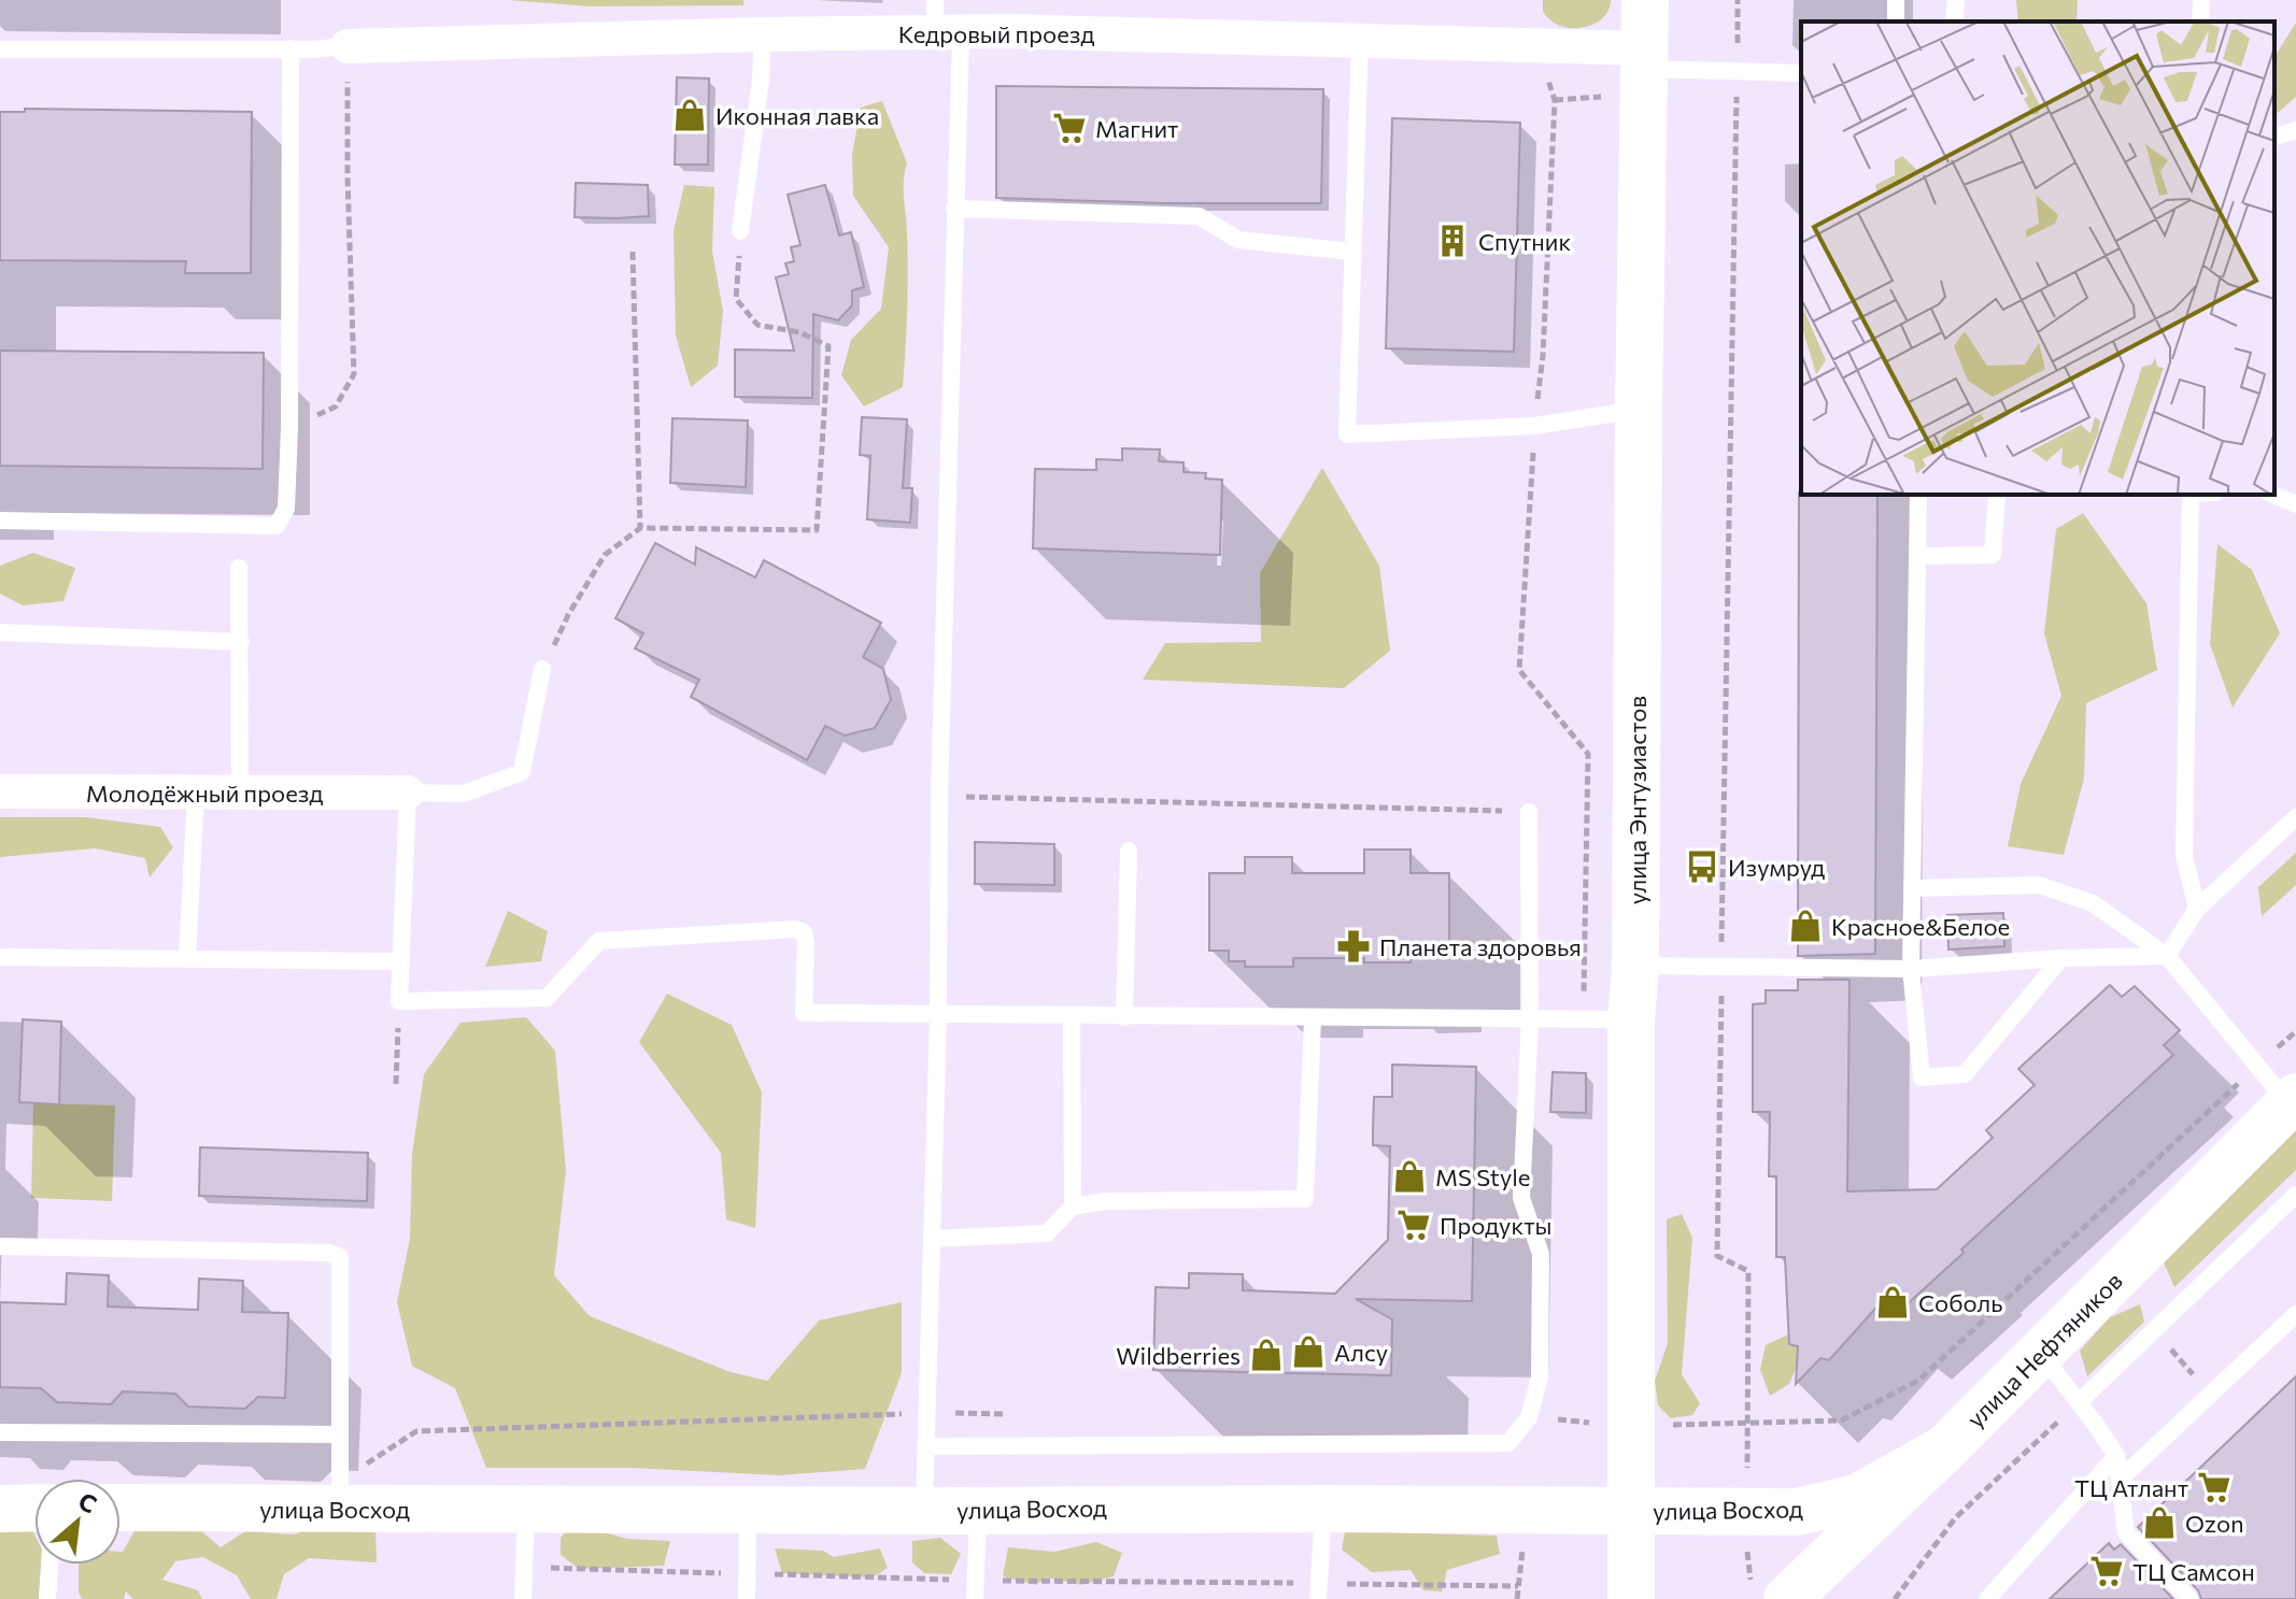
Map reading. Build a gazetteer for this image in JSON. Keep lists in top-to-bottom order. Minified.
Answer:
{"streets":{"street":["Кедровый проезд","Молодёжный проезд","улица Энтузиастов","улица Нефтяников","улица Восход"]},"crossings":[["Кедровый проезд","улица Энтузиастов"],["улица Энтузиастов","улица Восход"],["улица Нефтяников","улица Восход"]],"places":{"shop":["Иконная лавка","Красное&Белое","MS Style","Соболь","Алсу","Wildberries","Ozon"],"supermarket":["Магнит","Продукты","ТЦ Атлант","ТЦ Самсон"],"building":["Спутник"],"bus stop":["Изумруд"],"pharmacy":["Планета здоровья"]},"north":"top right"}
